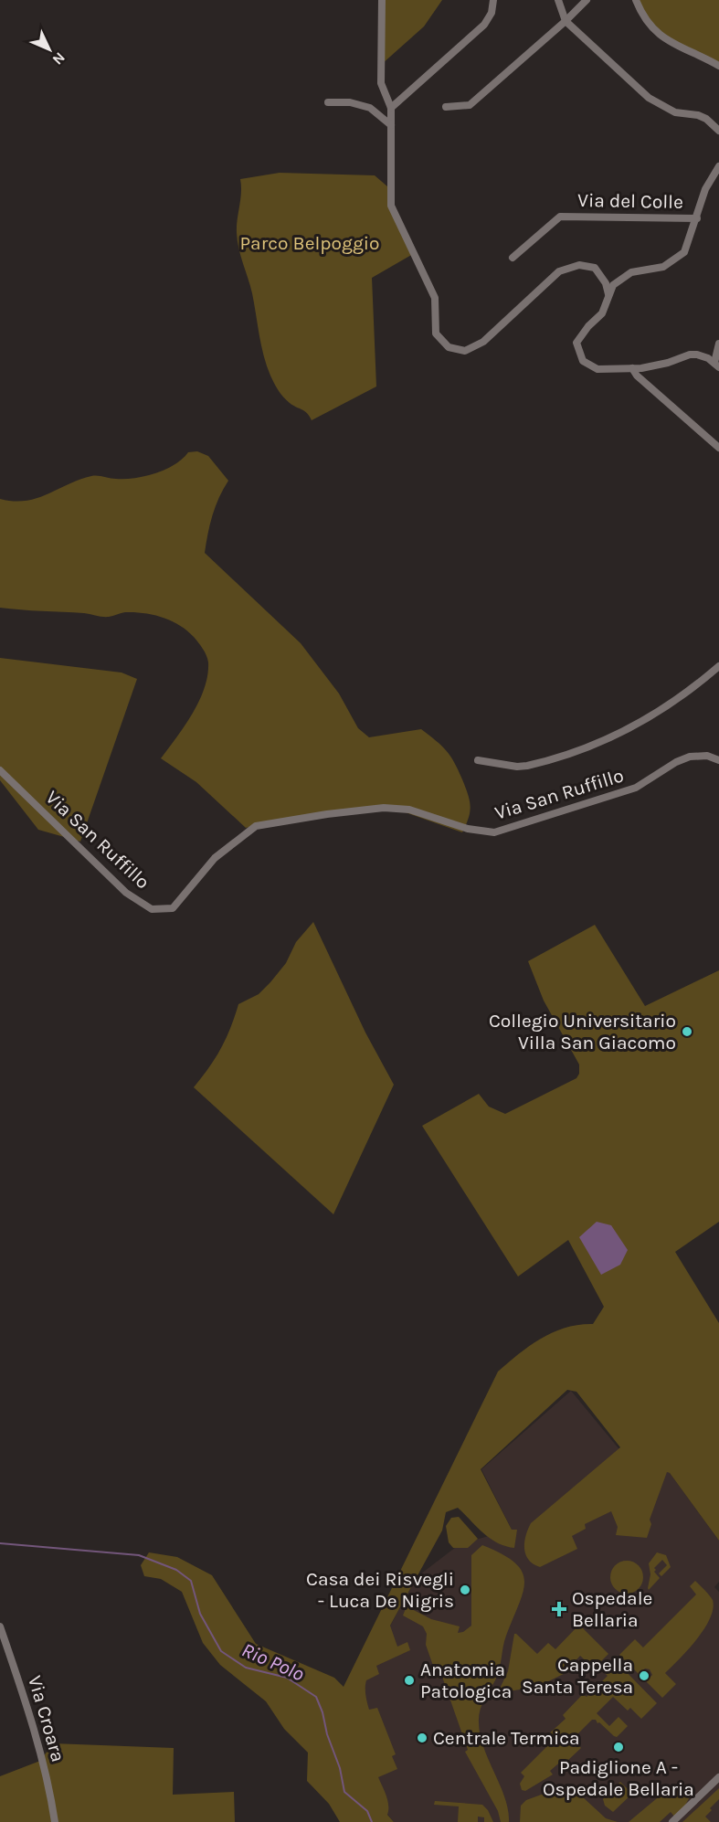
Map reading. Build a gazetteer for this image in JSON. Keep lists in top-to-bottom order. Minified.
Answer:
{"streets":{"street":["Via del Colle","Via San Ruffillo","Via Croara"]},"water":["Rio Polo"],"parks":["Parco Belpoggio"],"places":{"other":["Collegio Universitario Villa San Giacomo","Casa dei Risvegli - Luca De Nigris","Cappella Santa Teresa","Anatomia Patologica","Centrale Termica","Padiglione A - Ospedale Bellaria"],"health":["Ospedale Bellaria"]},"north":"bottom right"}
